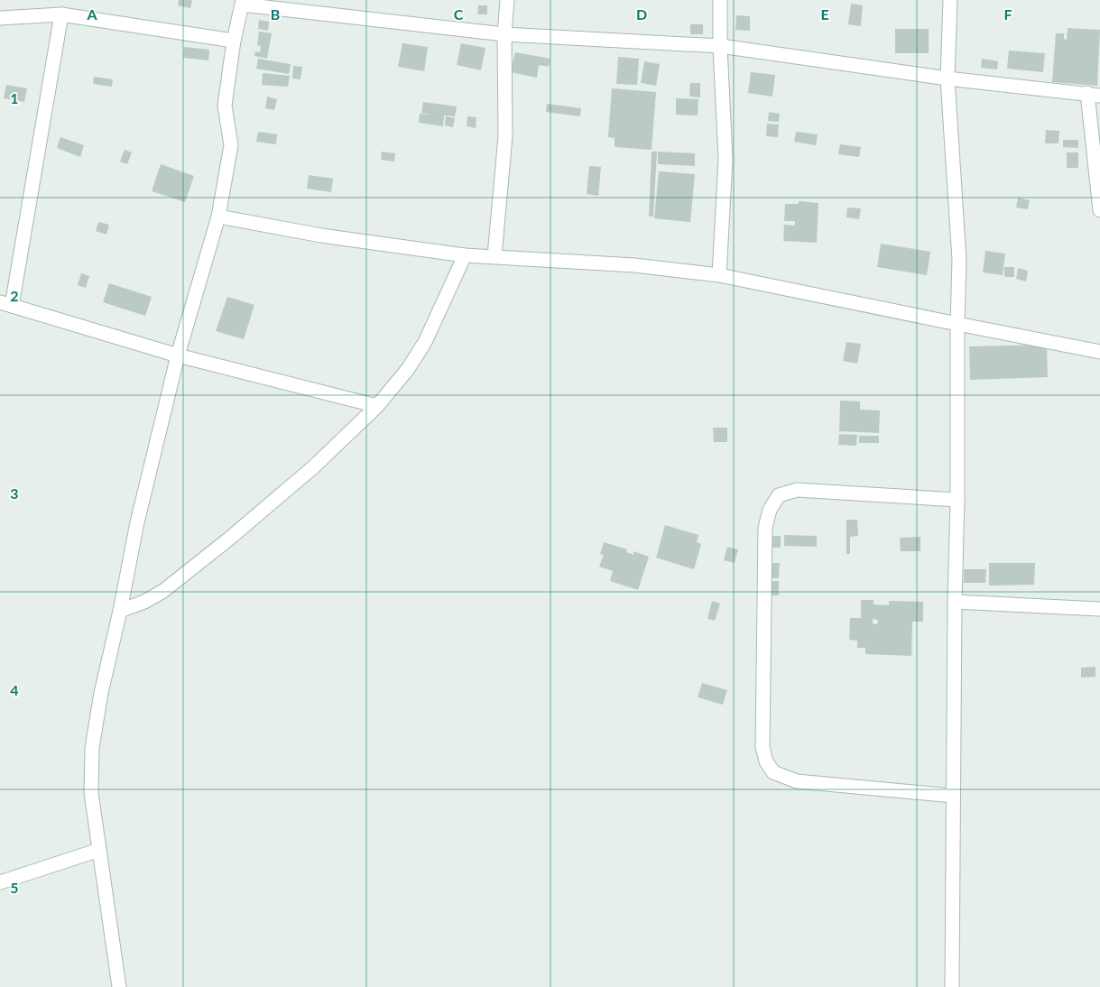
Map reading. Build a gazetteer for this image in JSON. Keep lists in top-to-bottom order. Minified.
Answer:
{"grid":{"columns":["A","B","C","D","E","F"],"rows":["1","2","3","4","5"]}}
